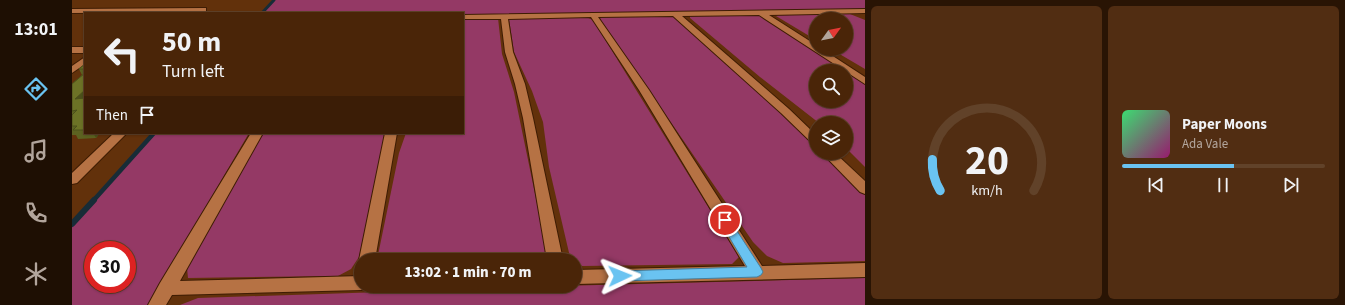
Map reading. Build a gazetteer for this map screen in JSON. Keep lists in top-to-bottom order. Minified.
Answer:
{"north":"top right","page":{"tabs":"13:01","turn":["50 m","Turn left"],"then":"Then","song":["Paper Moons","Ada Vale"],"limit":"30","trip":"13:02 · 1 min · 70 m","gauge":["20","km/h"]}}
